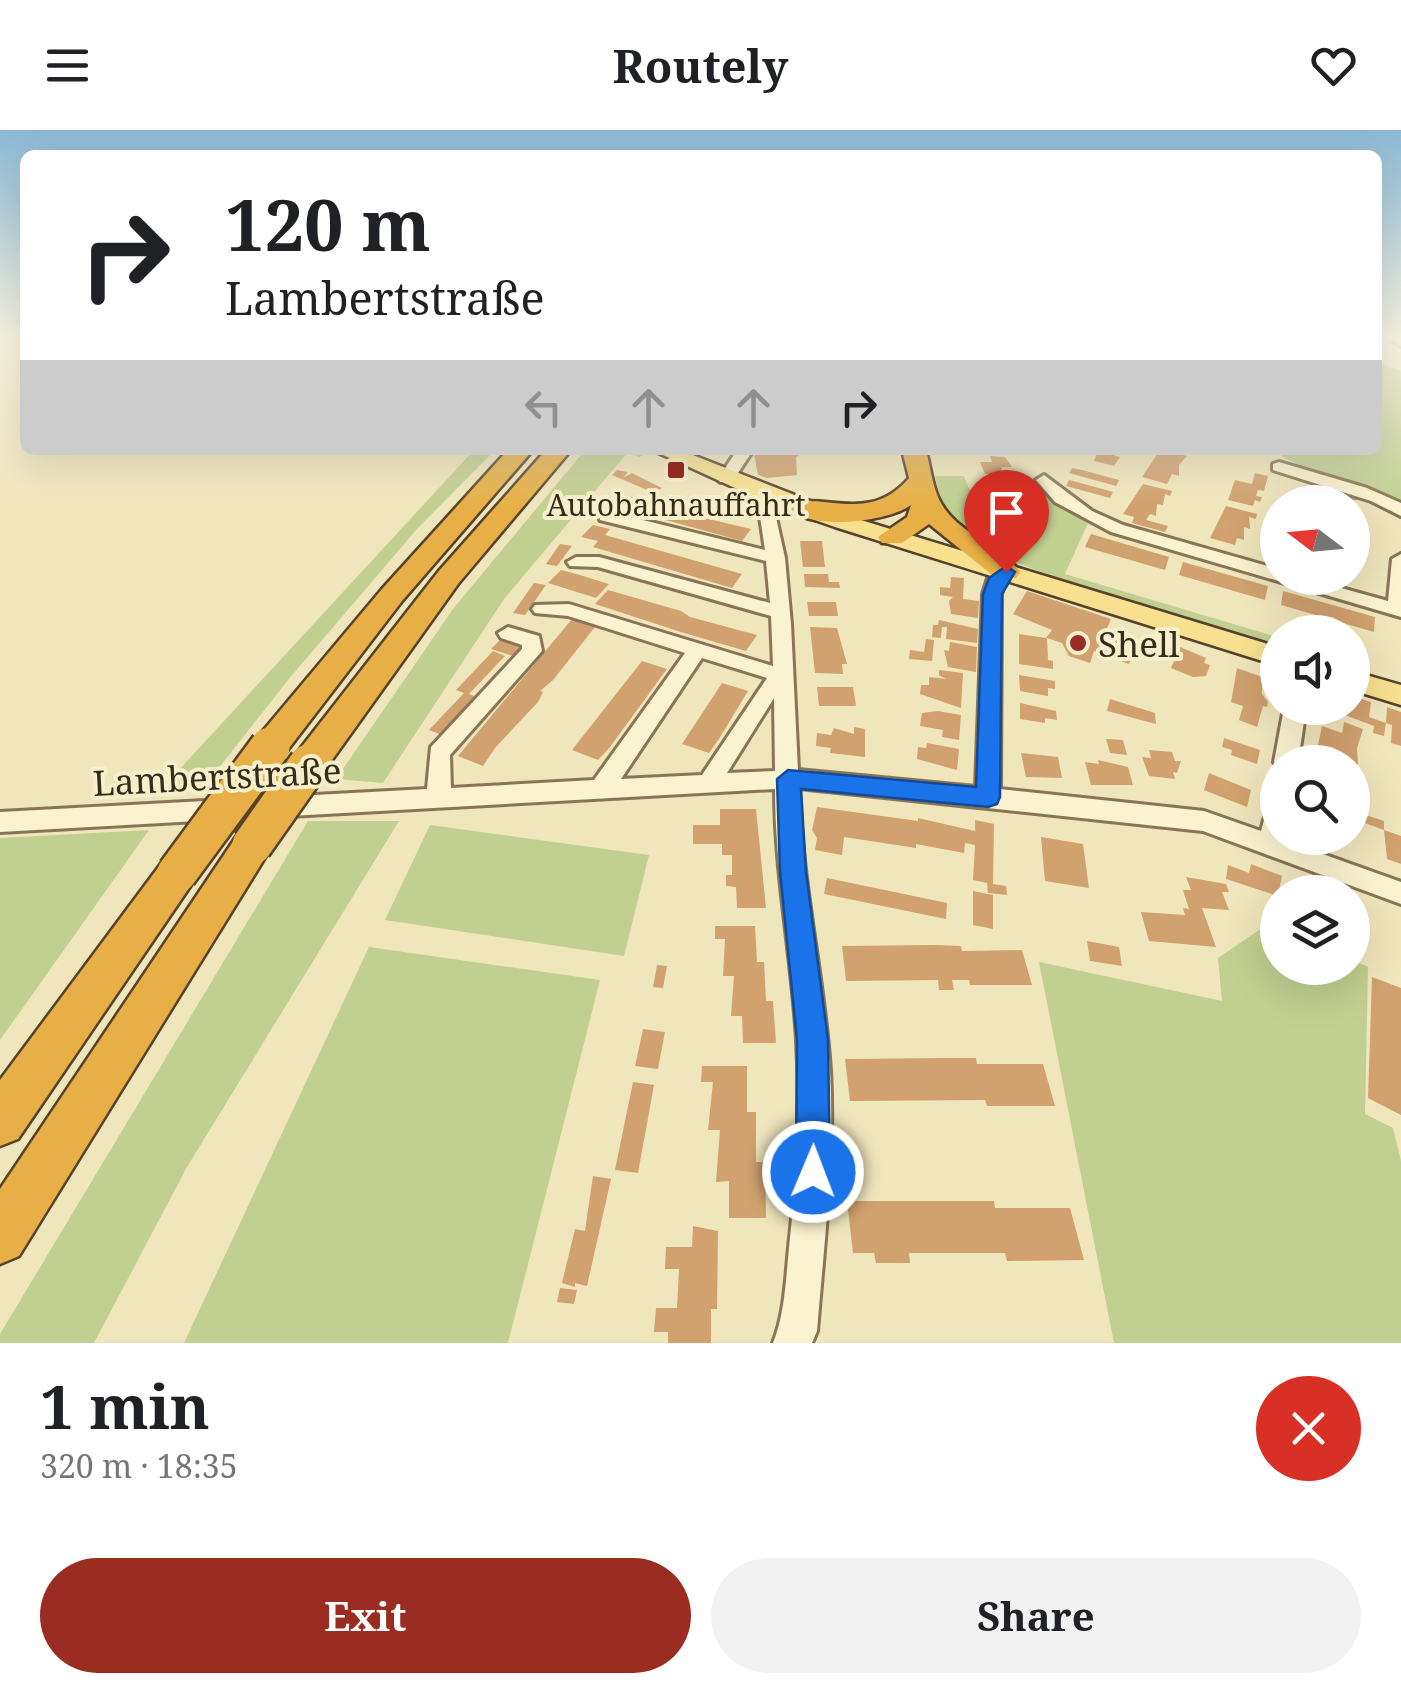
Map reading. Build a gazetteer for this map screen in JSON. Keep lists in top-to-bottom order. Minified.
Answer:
{"streets":{"street":["Lambertstraße"]},"places":{"transit":["Autobahnauffahrt"],"other":["Shell"]},"north":"left","page":{"header":"Routely","turn":["120 m","Lambertstraße"],"heading":["1 min","320 m · 18:35"],"buttons":["Exit","Share"]}}
